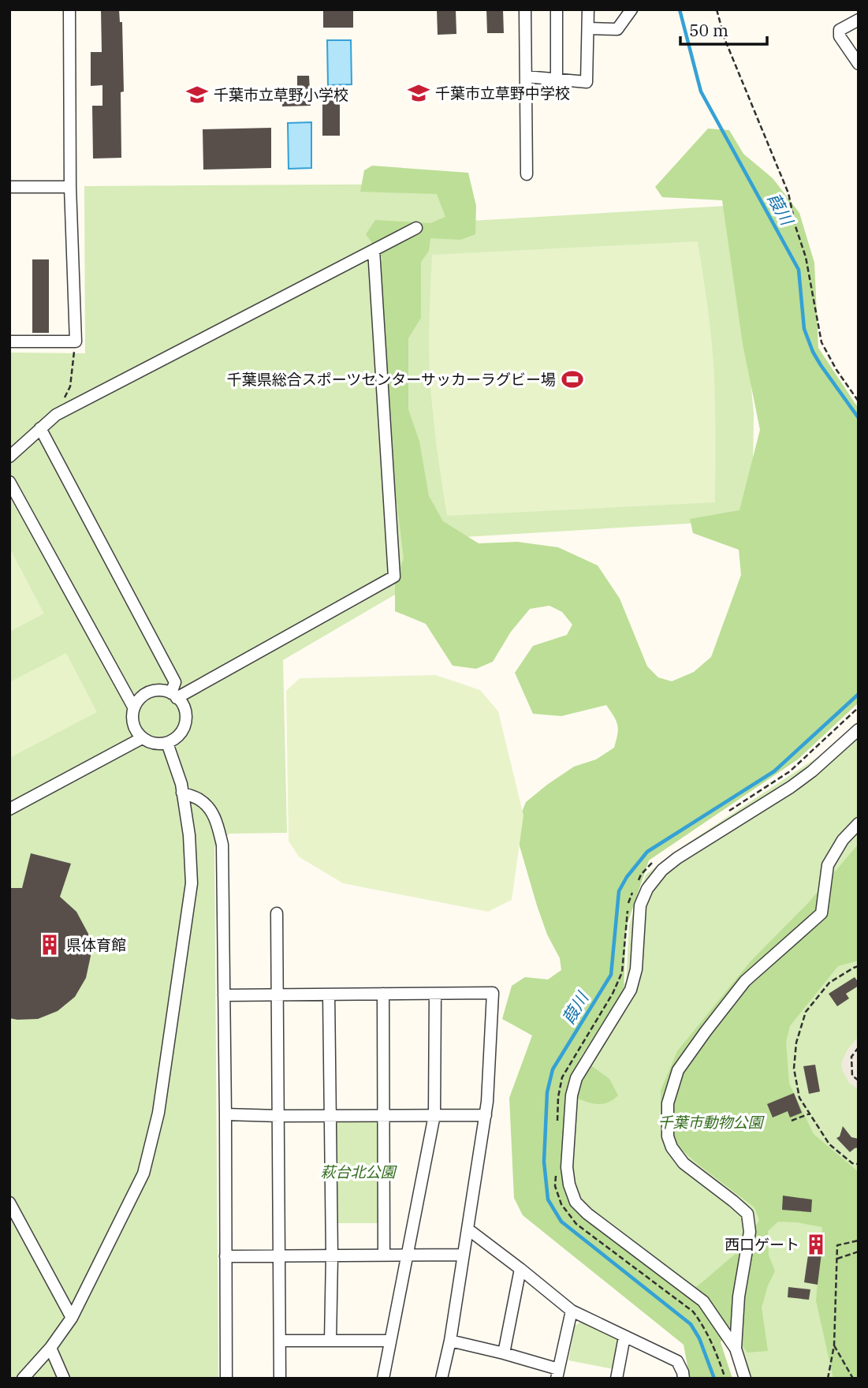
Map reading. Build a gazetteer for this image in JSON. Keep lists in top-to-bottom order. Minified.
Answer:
{"water":["葭川"],"parks":["千葉市動物公園","萩台北公園"],"places":{"school or university":["千葉市立草野中学校","千葉市立草野小学校"],"sports":["千葉県総合スポーツセンターサッカーラグビー場"],"building":["県体育館","西口ゲート"]},"scale_bar":"50 m"}
